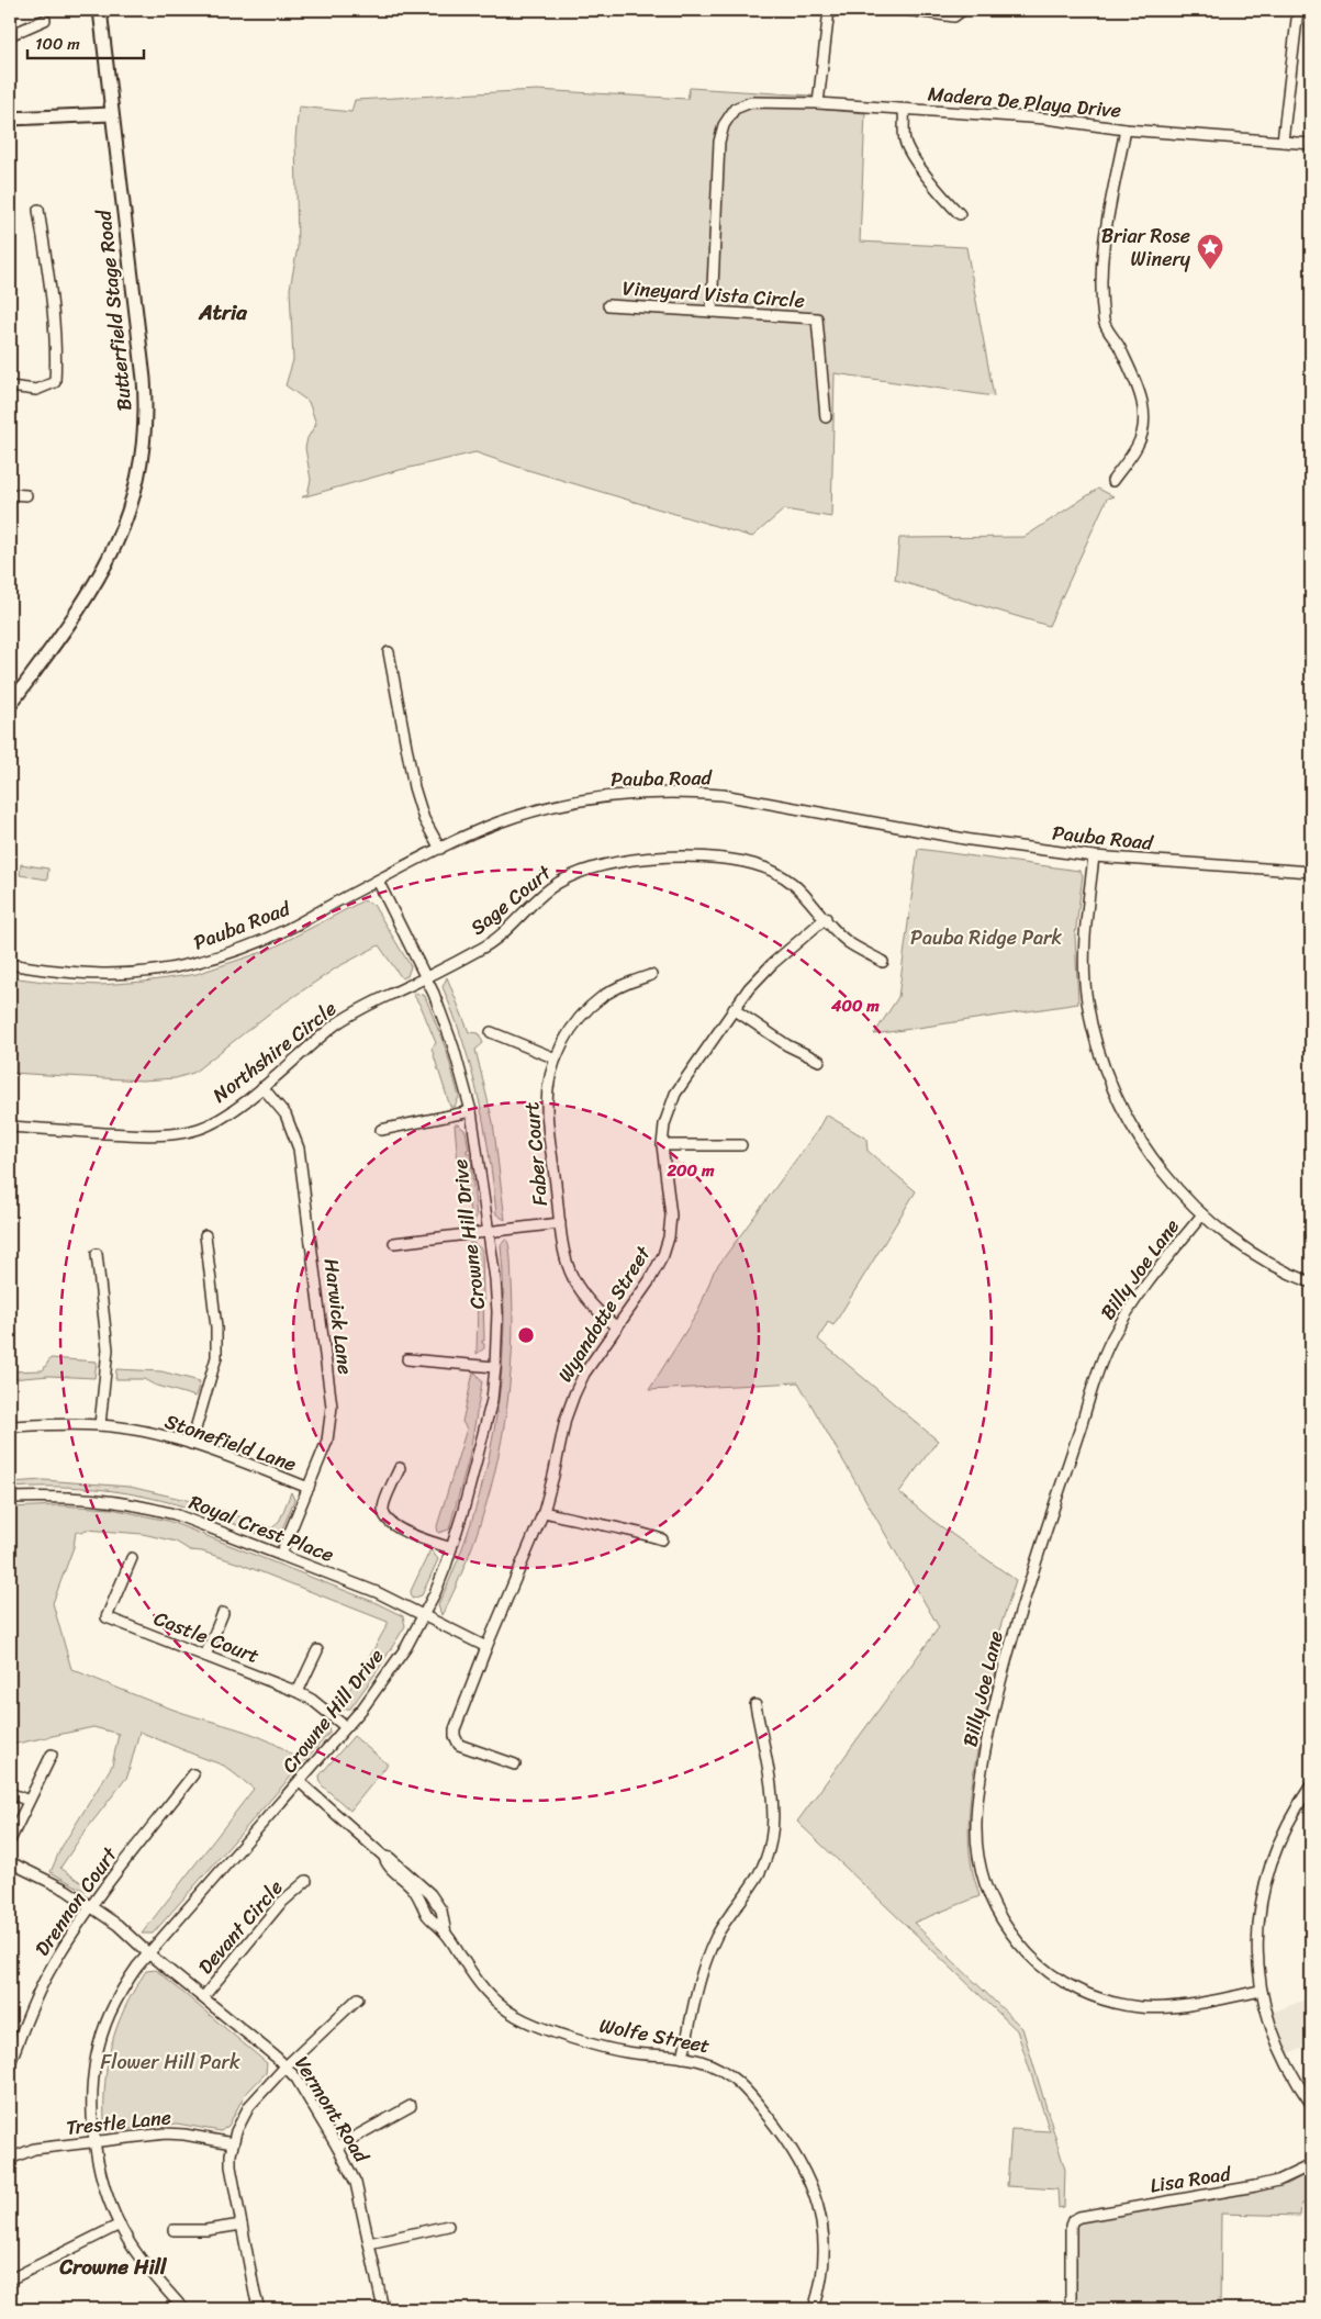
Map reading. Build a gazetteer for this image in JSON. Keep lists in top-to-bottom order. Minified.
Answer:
{"streets":{"main road":["Butterfield Stage Road"],"street":["Madera De Playa Drive","Vineyard Vista Circle","Pauba Road","Sage Court","Northshire Circle","Faber Court","Crowne Hill Drive","Billy Joe Lane","Wyandotte Street","Harwick Lane","Stonefield Lane","Royal Crest Place","Castle Court","Drennon Court","Devant Circle","Wolfe Street","Vermont Road","Trestle Lane","Lisa Road"]},"crossings":[["Madera De Playa Drive","Vineyard Vista Circle"],["Pauba Road","Crowne Hill Drive"],["Sage Court","Northshire Circle"],["Sage Court","Crowne Hill Drive"],["Sage Court","Wyandotte Street"],["Northshire Circle","Crowne Hill Drive"],["Northshire Circle","Harwick Lane"],["Faber Court","Wyandotte Street"],["Crowne Hill Drive","Royal Crest Place"],["Crowne Hill Drive","Castle Court"],["Crowne Hill Drive","Wolfe Street"],["Crowne Hill Drive","Vermont Road"],["Crowne Hill Drive","Trestle Lane"],["Wyandotte Street","Royal Crest Place"],["Harwick Lane","Stonefield Lane"],["Harwick Lane","Royal Crest Place"],["Drennon Court","Vermont Road"],["Devant Circle","Vermont Road"]],"districts":["Atria","Crowne Hill"],"parks":["Pauba Ridge Park","Flower Hill Park"],"places":{"place":["Briar Rose Winery"]},"scale_bar":"100 m","rings":["400 m","200 m"]}
